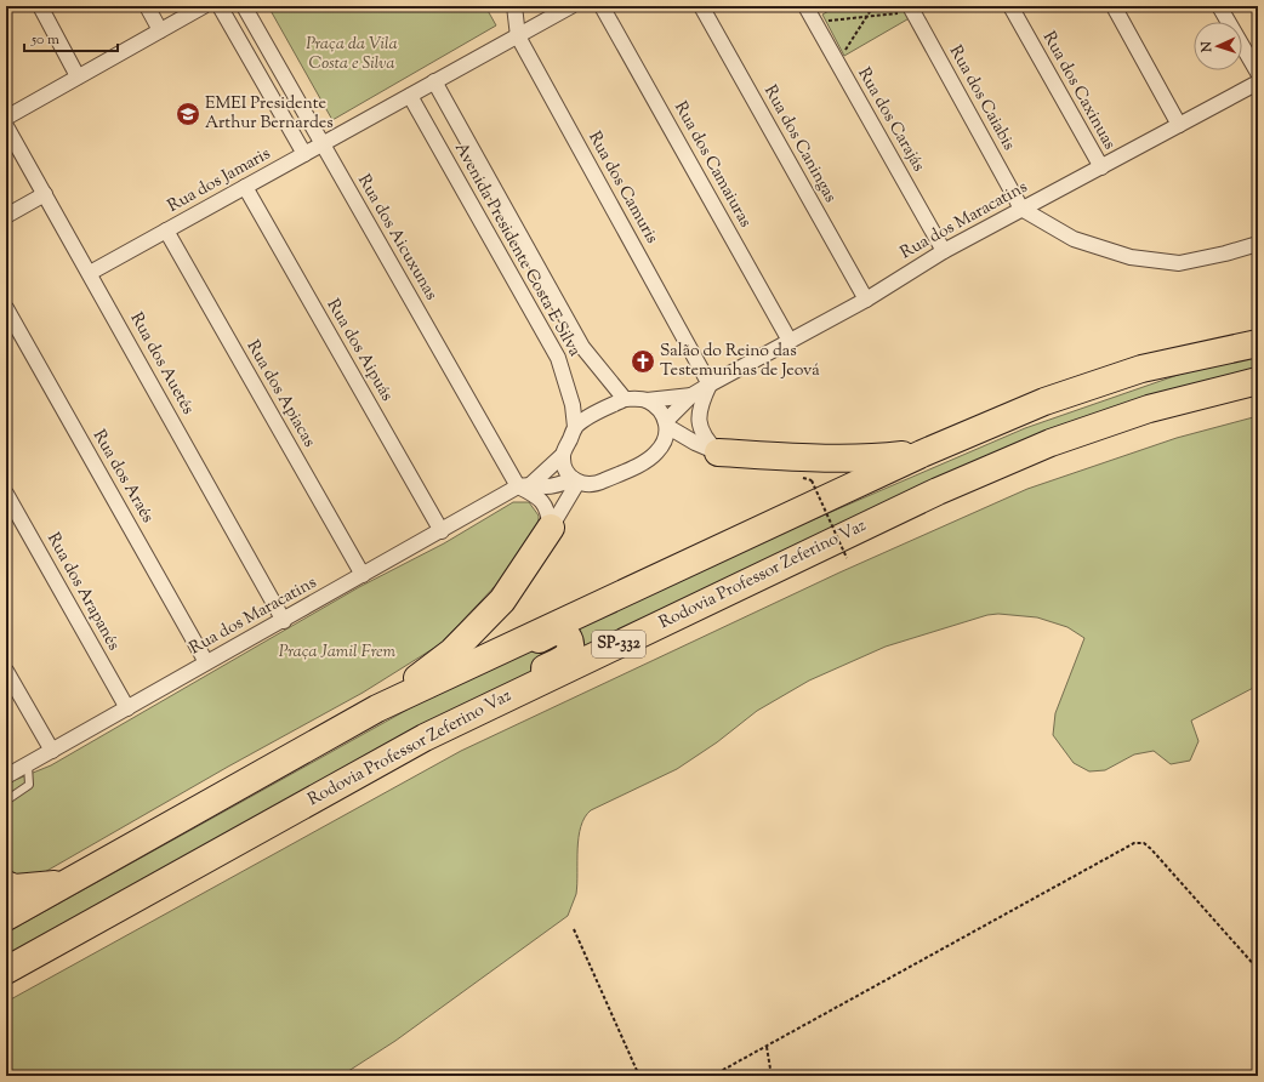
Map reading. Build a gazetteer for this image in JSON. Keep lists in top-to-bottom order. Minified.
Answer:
{"streets":{"highway":["Rodovia Professor Zeferino Vaz","SP-332"],"street":["Rua dos Caxinuas","Rua dos Caiabis","Rua dos Carajás","Rua dos Caningas","Rua dos Camaiuras","Rua dos Jamaris","Rua dos Camuris","Rua dos Maracatins","Rua dos Aicuxunas","Avenida Presidente Costa E Silva","Rua dos Aipuás","Rua dos Auetés","Rua dos Apiacas","Rua dos Araés","Rua dos Arapanés"]},"crossings":[["Rua dos Caxinuas","Rua dos Maracatins"],["Rua dos Caiabis","Rua dos Maracatins"],["Rua dos Carajás","Rua dos Maracatins"],["Rua dos Caningas","Rua dos Maracatins"],["Rua dos Camaiuras","Rua dos Maracatins"],["Rua dos Jamaris","Rua dos Camuris"],["Rua dos Jamaris","Rua dos Aicuxunas"],["Rua dos Jamaris","Avenida Presidente Costa E Silva"],["Rua dos Jamaris","Rua dos Aipuás"],["Rua dos Jamaris","Rua dos Auetés"],["Rua dos Jamaris","Rua dos Apiacas"],["Rua dos Camuris","Rua dos Maracatins"],["Rua dos Maracatins","Rua dos Aicuxunas"],["Rua dos Maracatins","Avenida Presidente Costa E Silva"],["Rua dos Maracatins","Rua dos Aipuás"],["Rua dos Maracatins","Rua dos Auetés"],["Rua dos Maracatins","Rua dos Apiacas"],["Rua dos Maracatins","Rua dos Araés"],["Rua dos Maracatins","Rua dos Arapanés"]],"parks":["Praça da Vila Costa e Silva","Praça Jamil Frem"],"places":{"school or university":["EMEI Presidente Arthur Bernardes"],"church":["Salão do Reino das Testemunhas de Jeová"]},"scale_bar":"50 m","north":"left"}
